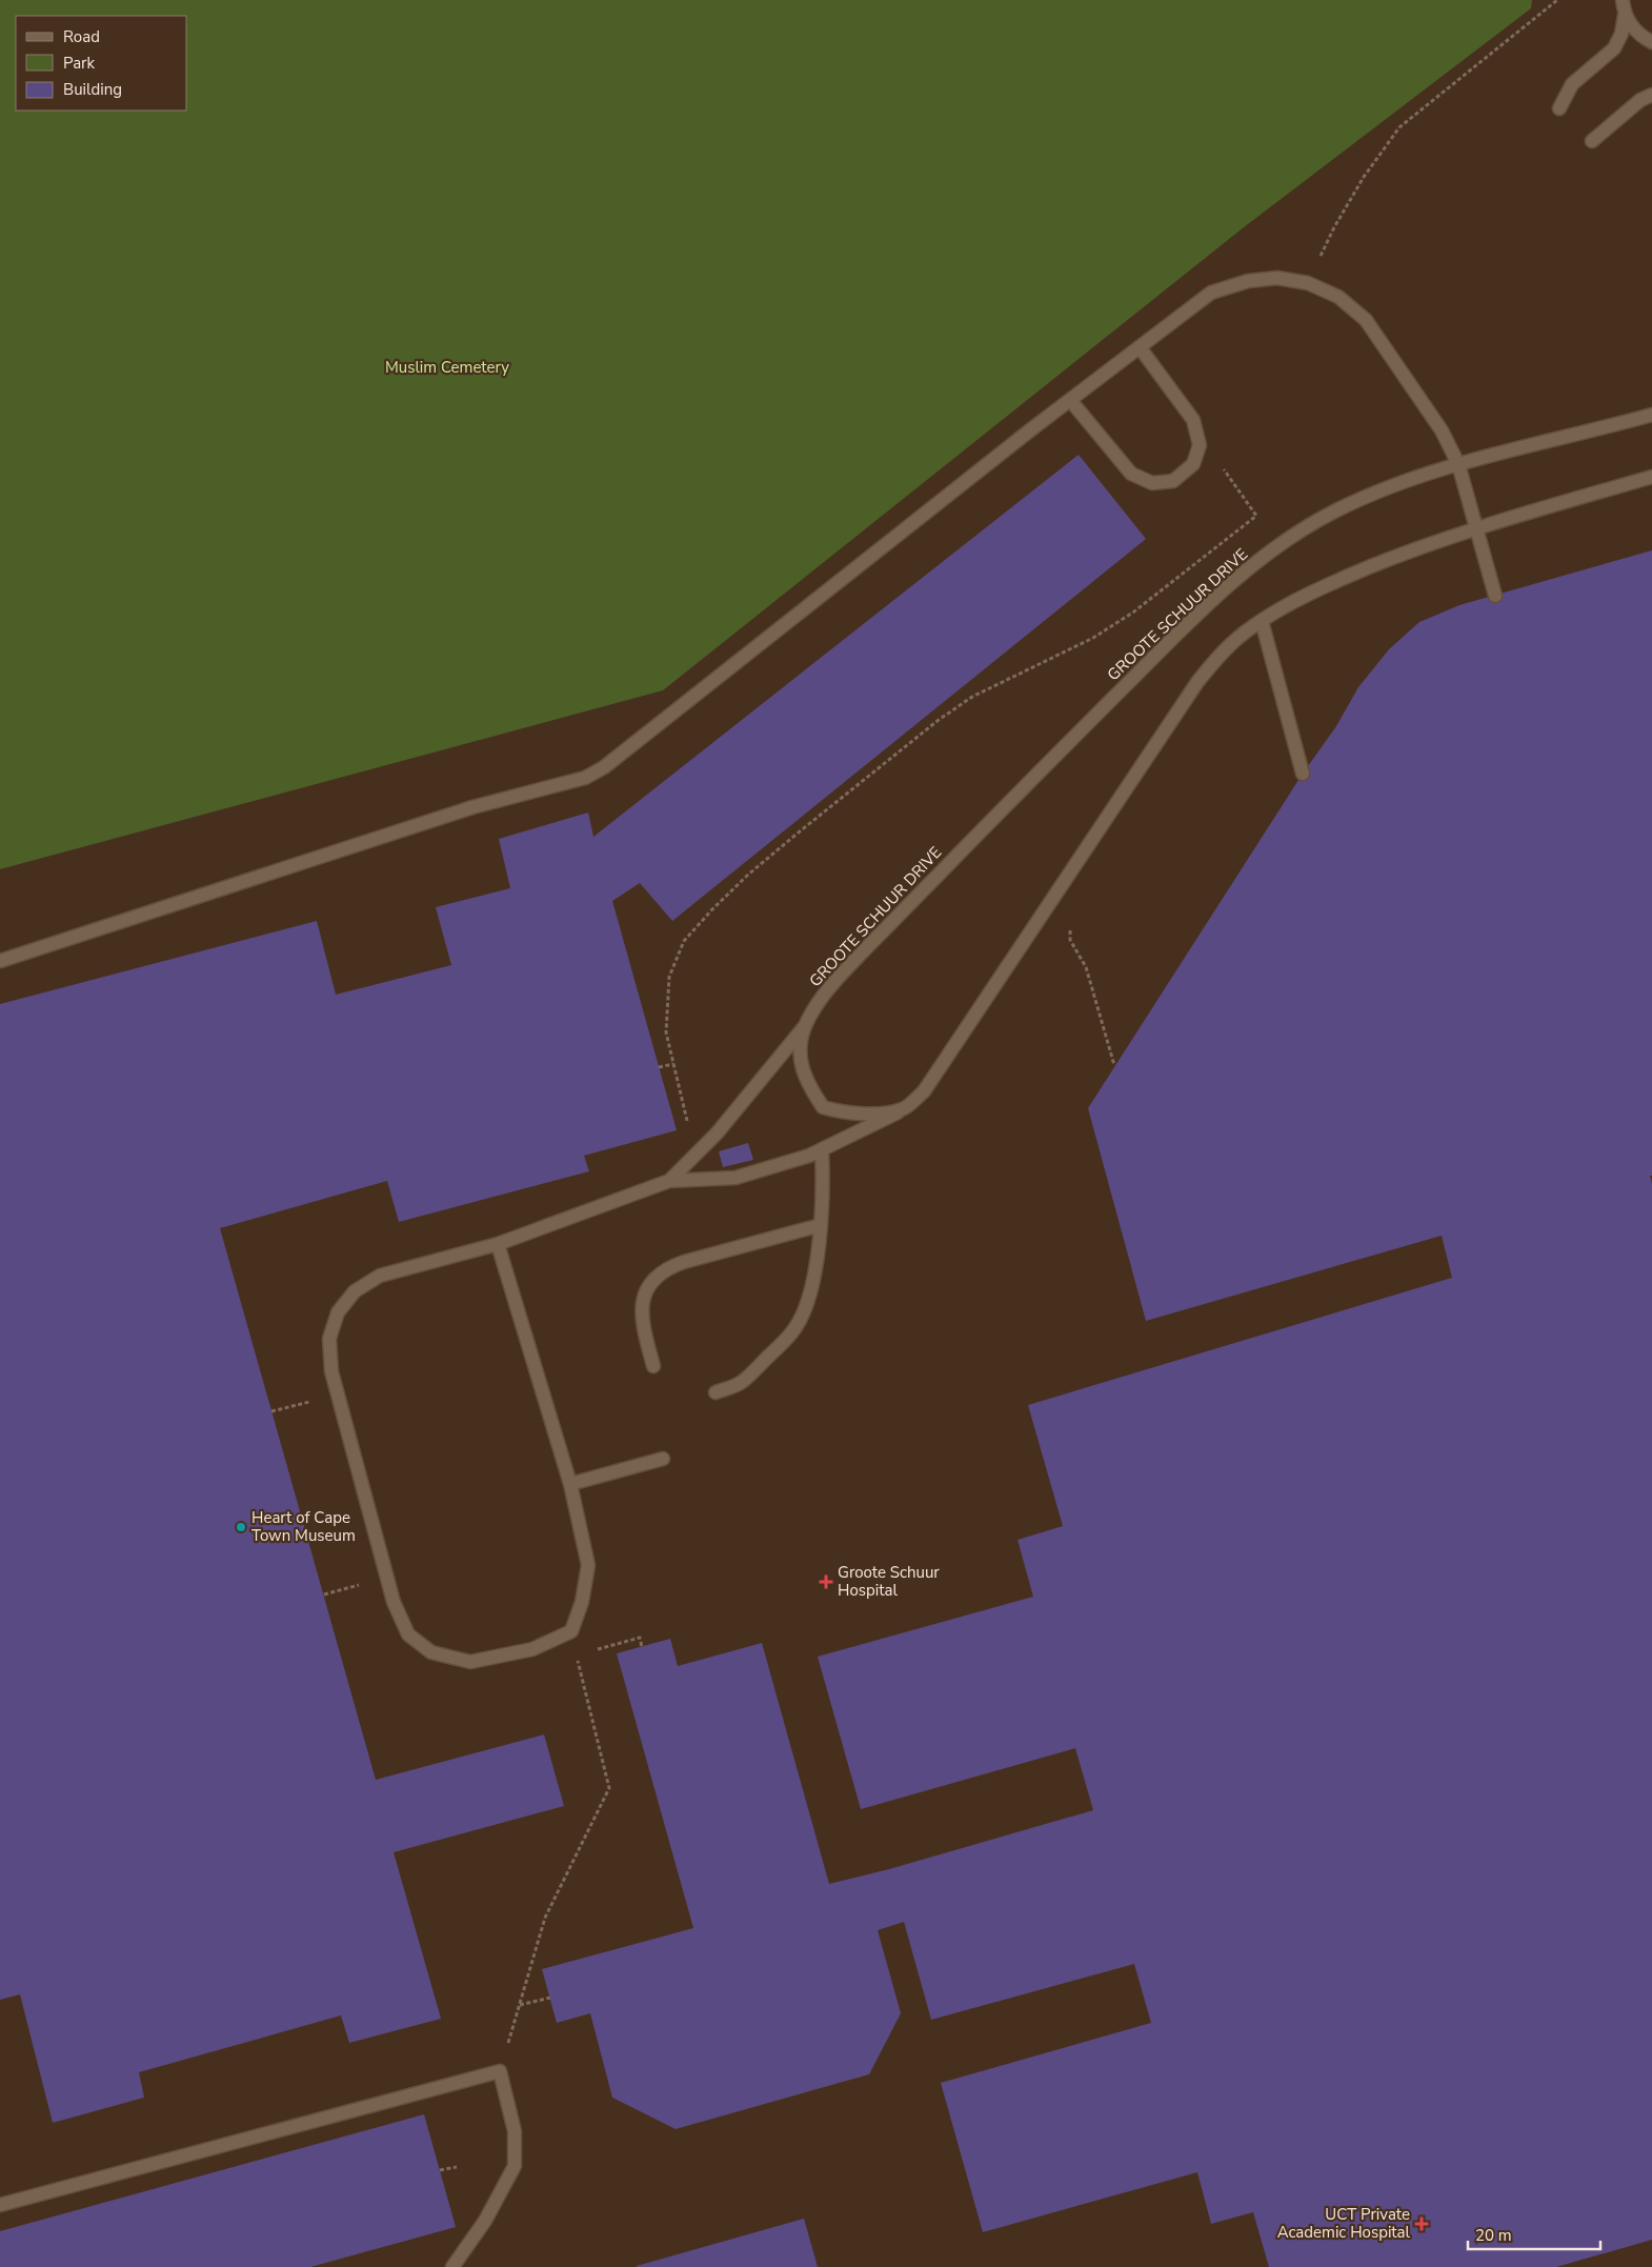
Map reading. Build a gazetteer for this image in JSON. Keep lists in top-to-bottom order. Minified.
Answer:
{"streets":{"street":["GROOTE SCHUUR DRIVE"]},"parks":["Muslim Cemetery"],"places":{"other":["Heart of Cape Town Museum"],"health":["Groote Schuur Hospital","UCT Private Academic Hospital"]},"legend":["Road","Park","Building"],"scale_bar":"20 m"}
